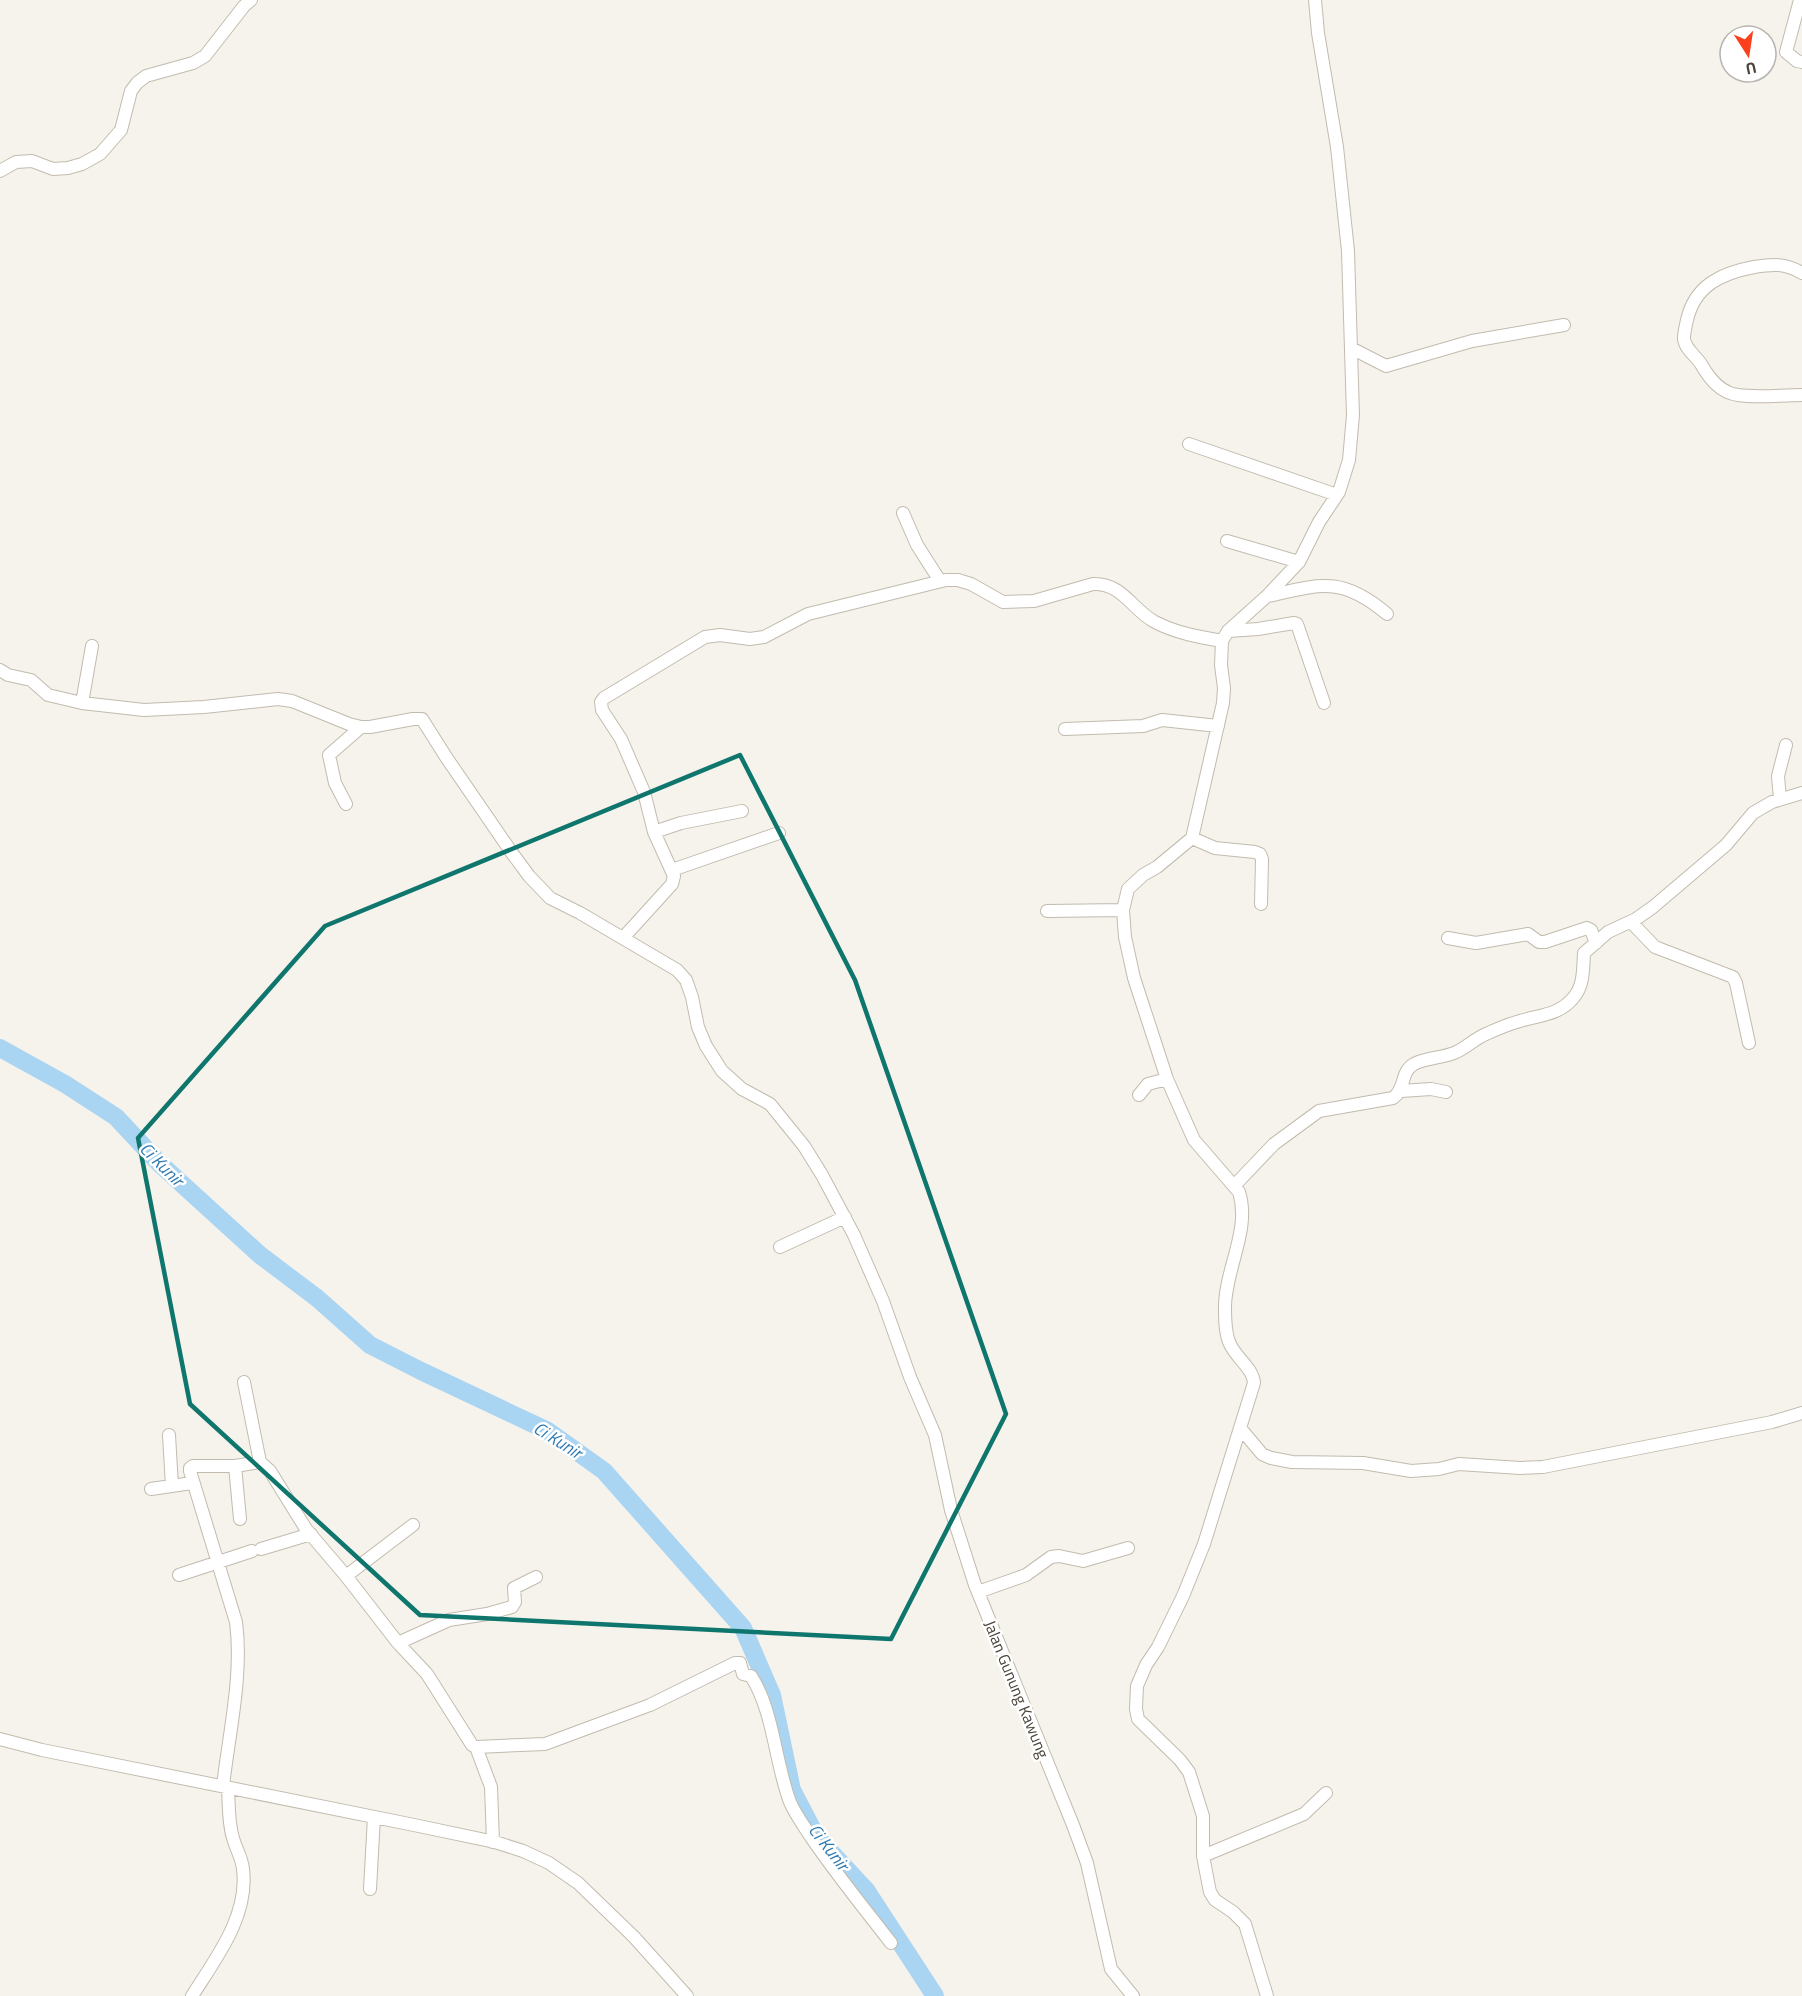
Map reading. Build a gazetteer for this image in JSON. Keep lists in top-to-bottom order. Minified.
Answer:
{"streets":{"street":["Jalan Gunung Kawung"]},"water":["Ci Kunir"],"north":"bottom"}
